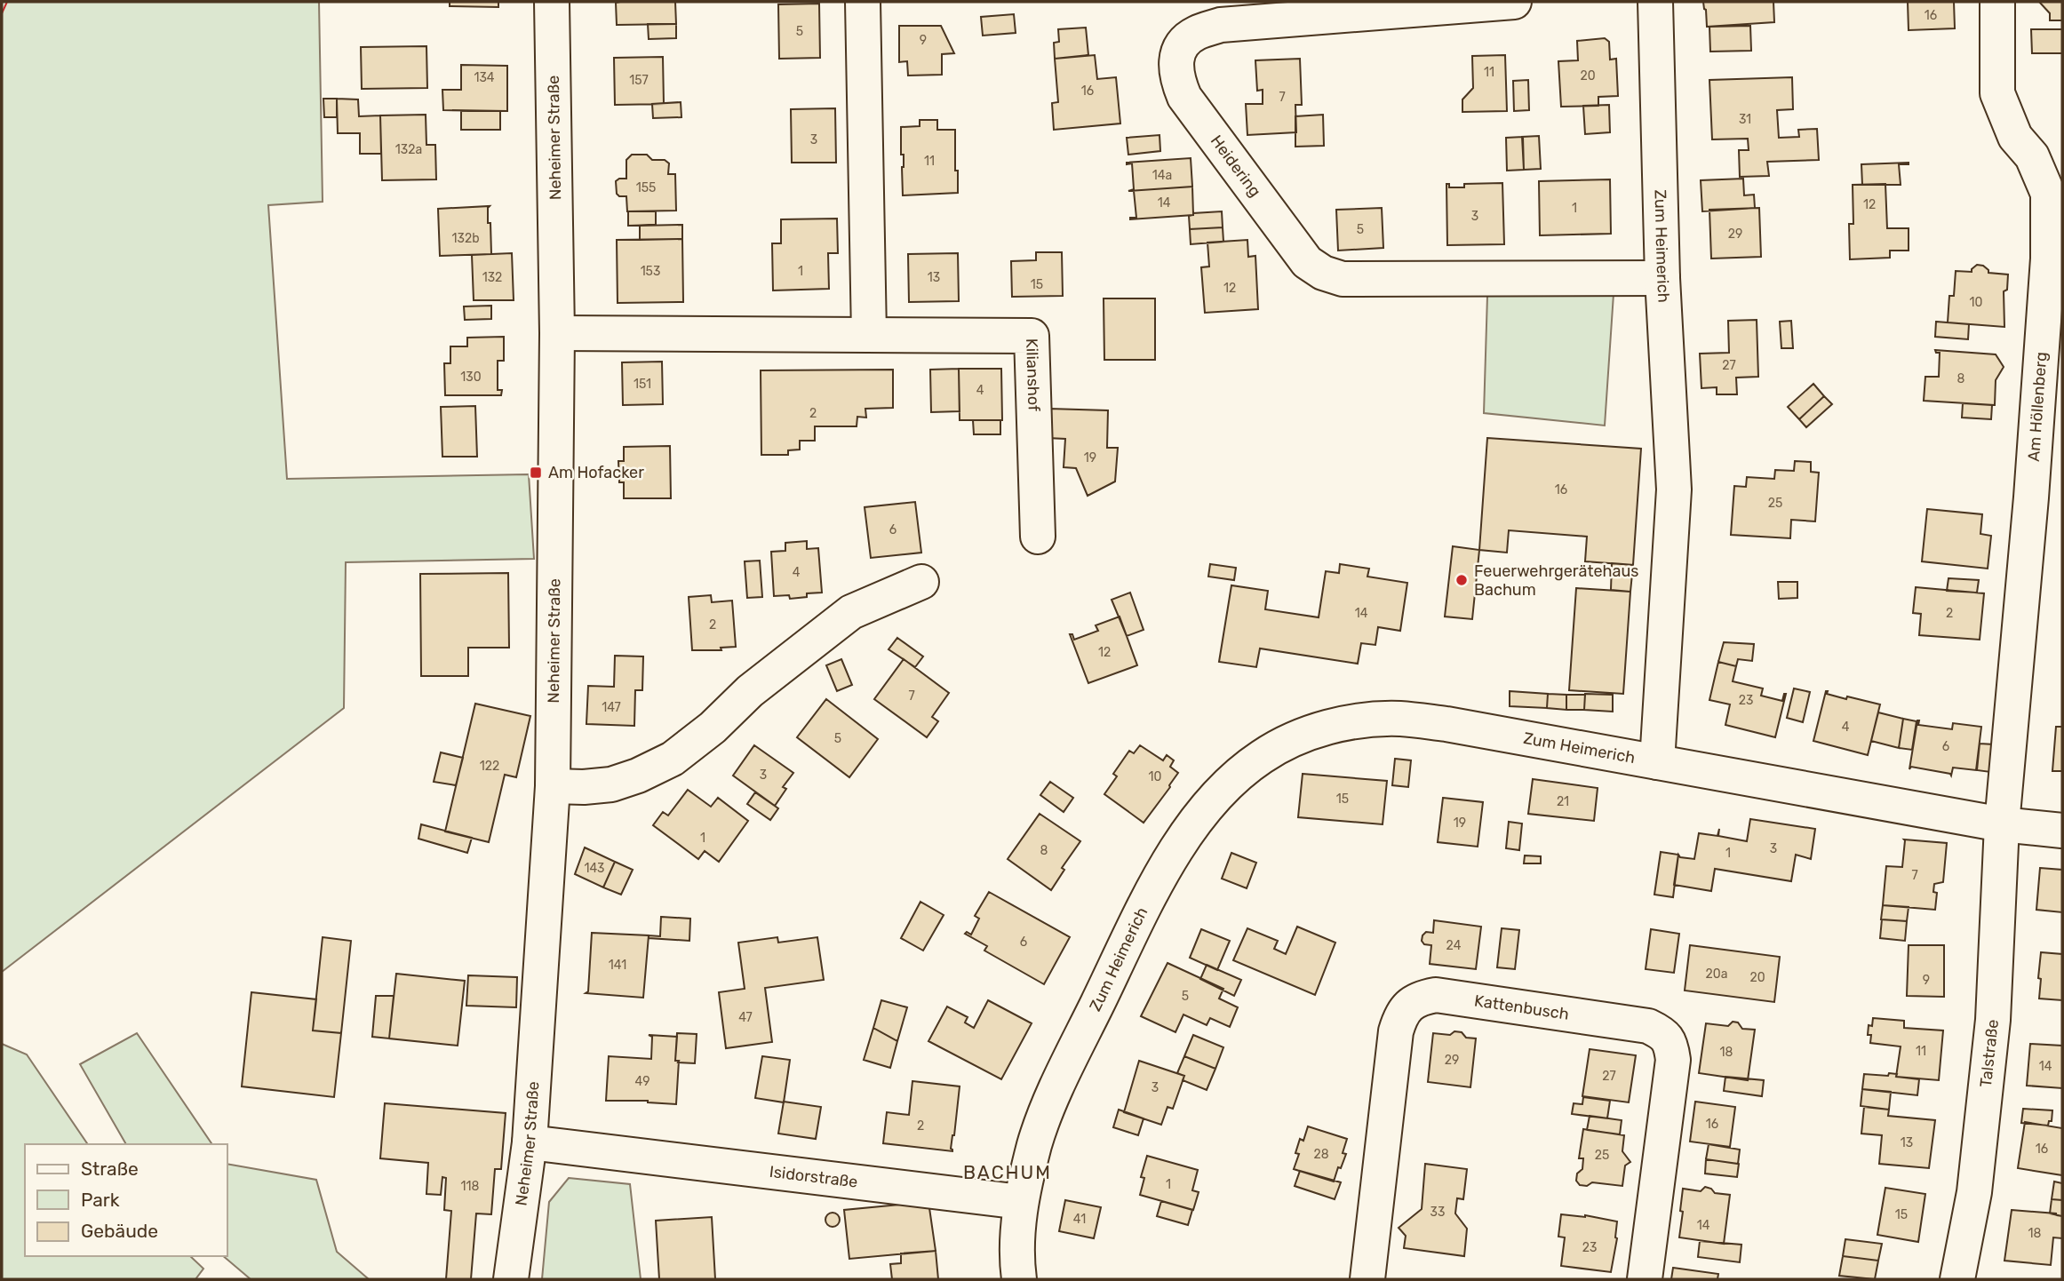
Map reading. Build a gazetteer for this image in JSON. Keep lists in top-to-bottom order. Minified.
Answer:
{"streets":{"street":["Neheimer Straße","Heidering","Zum Heimerich","Kilianshof","Am Höllenberg","Kattenbusch","Talstraße","Isidorstraße"]},"crossings":[["Neheimer Straße","Kilianshof"],["Neheimer Straße","Isidorstraße"],["Heidering","Zum Heimerich"],["Zum Heimerich","Isidorstraße"],["Am Höllenberg","Talstraße"]],"districts":["BACHUM"],"places":{"transit":["Am Hofacker"],"other":["Feuerwehrgerätehaus Bachum"]},"house_numbers":["16","5","9","11","20","134","157","16","7","31","3","132a","11","14a","155","14","12","1","3","5","29","132b","153","1","132","13","15","12","10","27","130","8","151","4","2","19","16","25","6","4","14","2","2","12","7","23","147","4","5","6","122","3","10","15","21","19","1","3","8","1","143","7","6","24","141","20a","20","9","5","47","11","18","29","14","27","49","3","16","2","13","16","28","25","1","118","33","15","41","14","18","23"],"legend":["Straße","Park","Gebäude"]}
